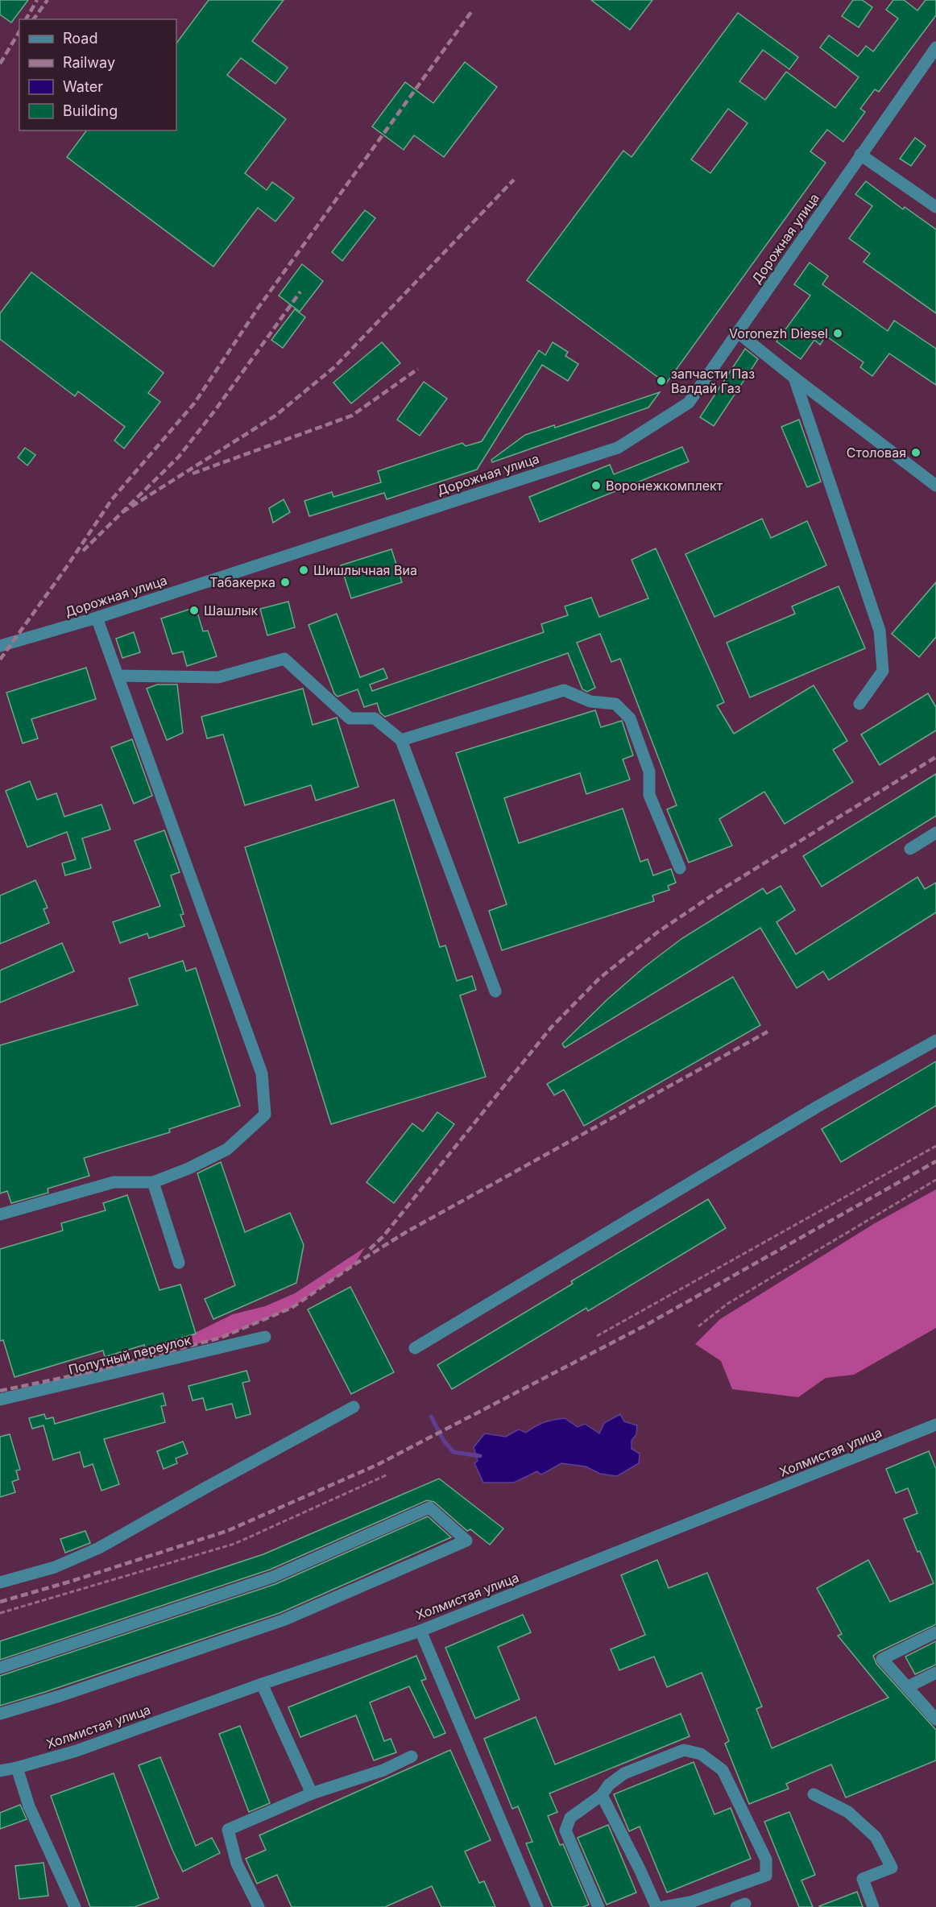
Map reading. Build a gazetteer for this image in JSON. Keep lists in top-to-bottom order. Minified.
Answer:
{"streets":{"street":["Дорожная улица","Попутный переулок","Холмистая улица"]},"places":["Voronezh Diesel","запчасти Паз Валдай Газ","Столовая","Воронежкомплект","Шишлычная Виа","Табакерка","Шашлык"],"legend":["Road","Railway","Water","Building"]}
